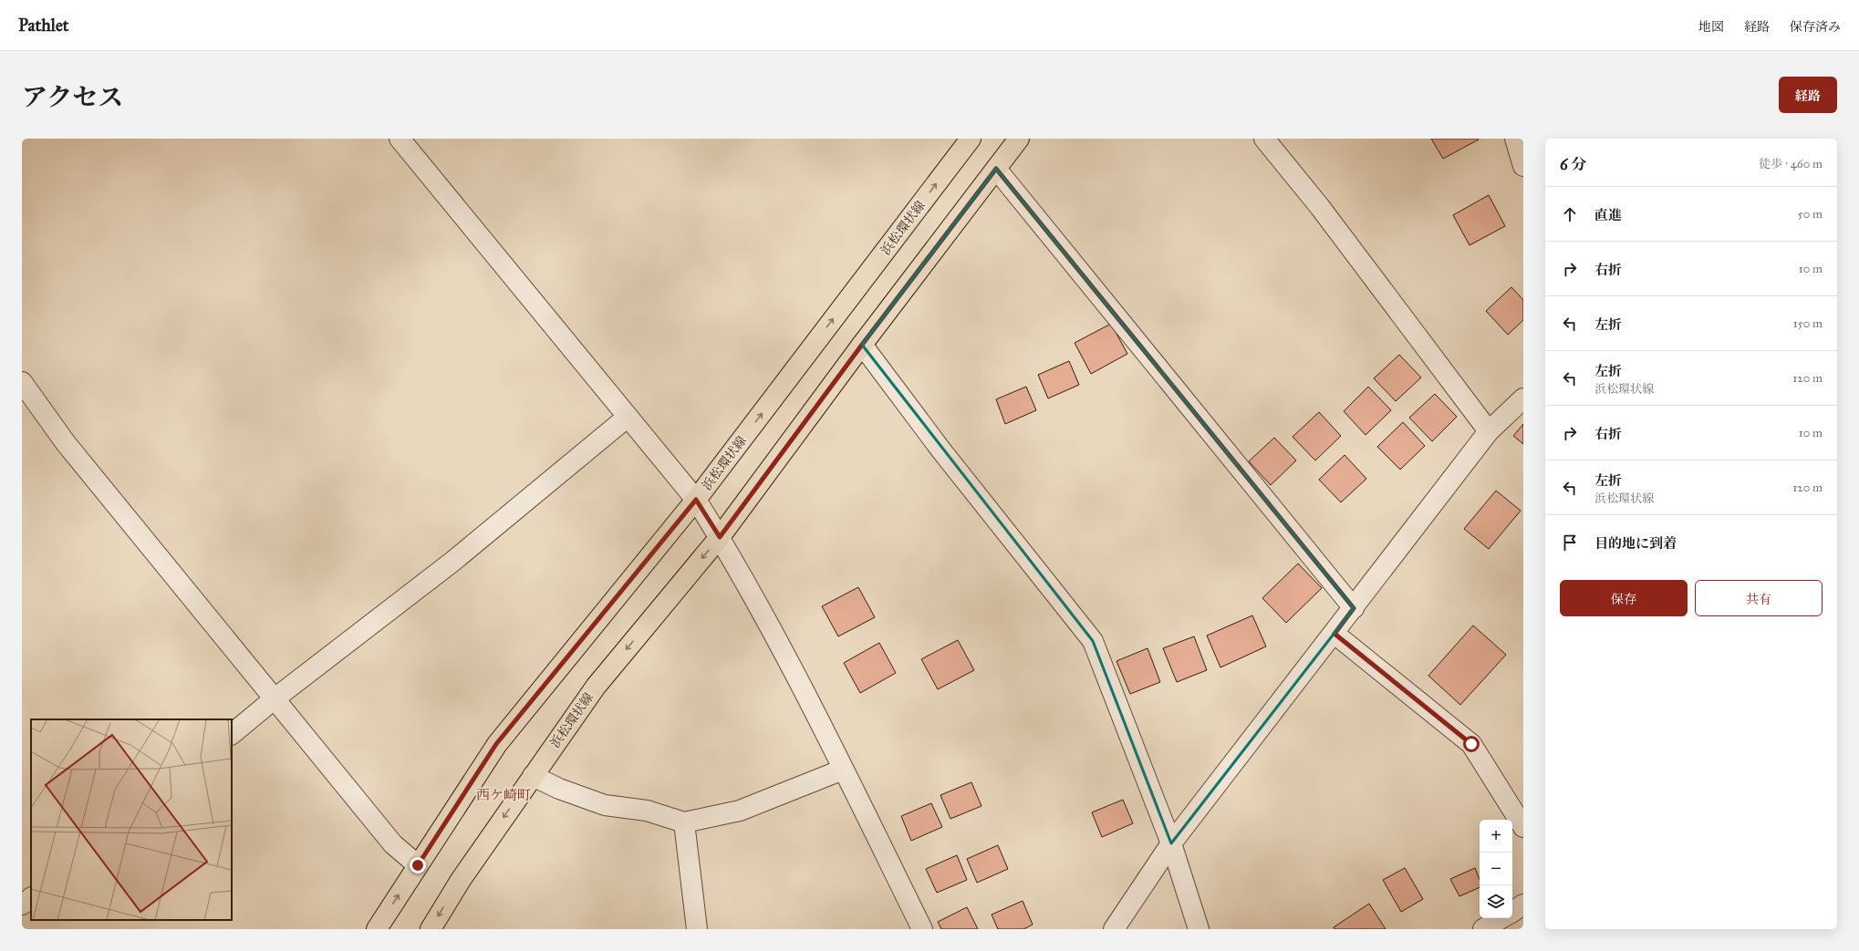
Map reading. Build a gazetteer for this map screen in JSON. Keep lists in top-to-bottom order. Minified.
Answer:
{"streets":{"main road":["浜松環状線"]},"districts":["西ケ崎町"],"page":{"header":"Pathlet","nav":["地図","経路","保存済み"],"title":"アクセス","buttons":["経路",["保存","共有"]],"heading":["6 分","徒歩 · 460 m"],"list":[["直進","50 m"],["右折","10 m"],["左折","150 m"],["左折","浜松環状線","120 m"],["右折","10 m"],["左折","浜松環状線","120 m"],"目的地に到着"],"map_buttons":["+","−"]}}
